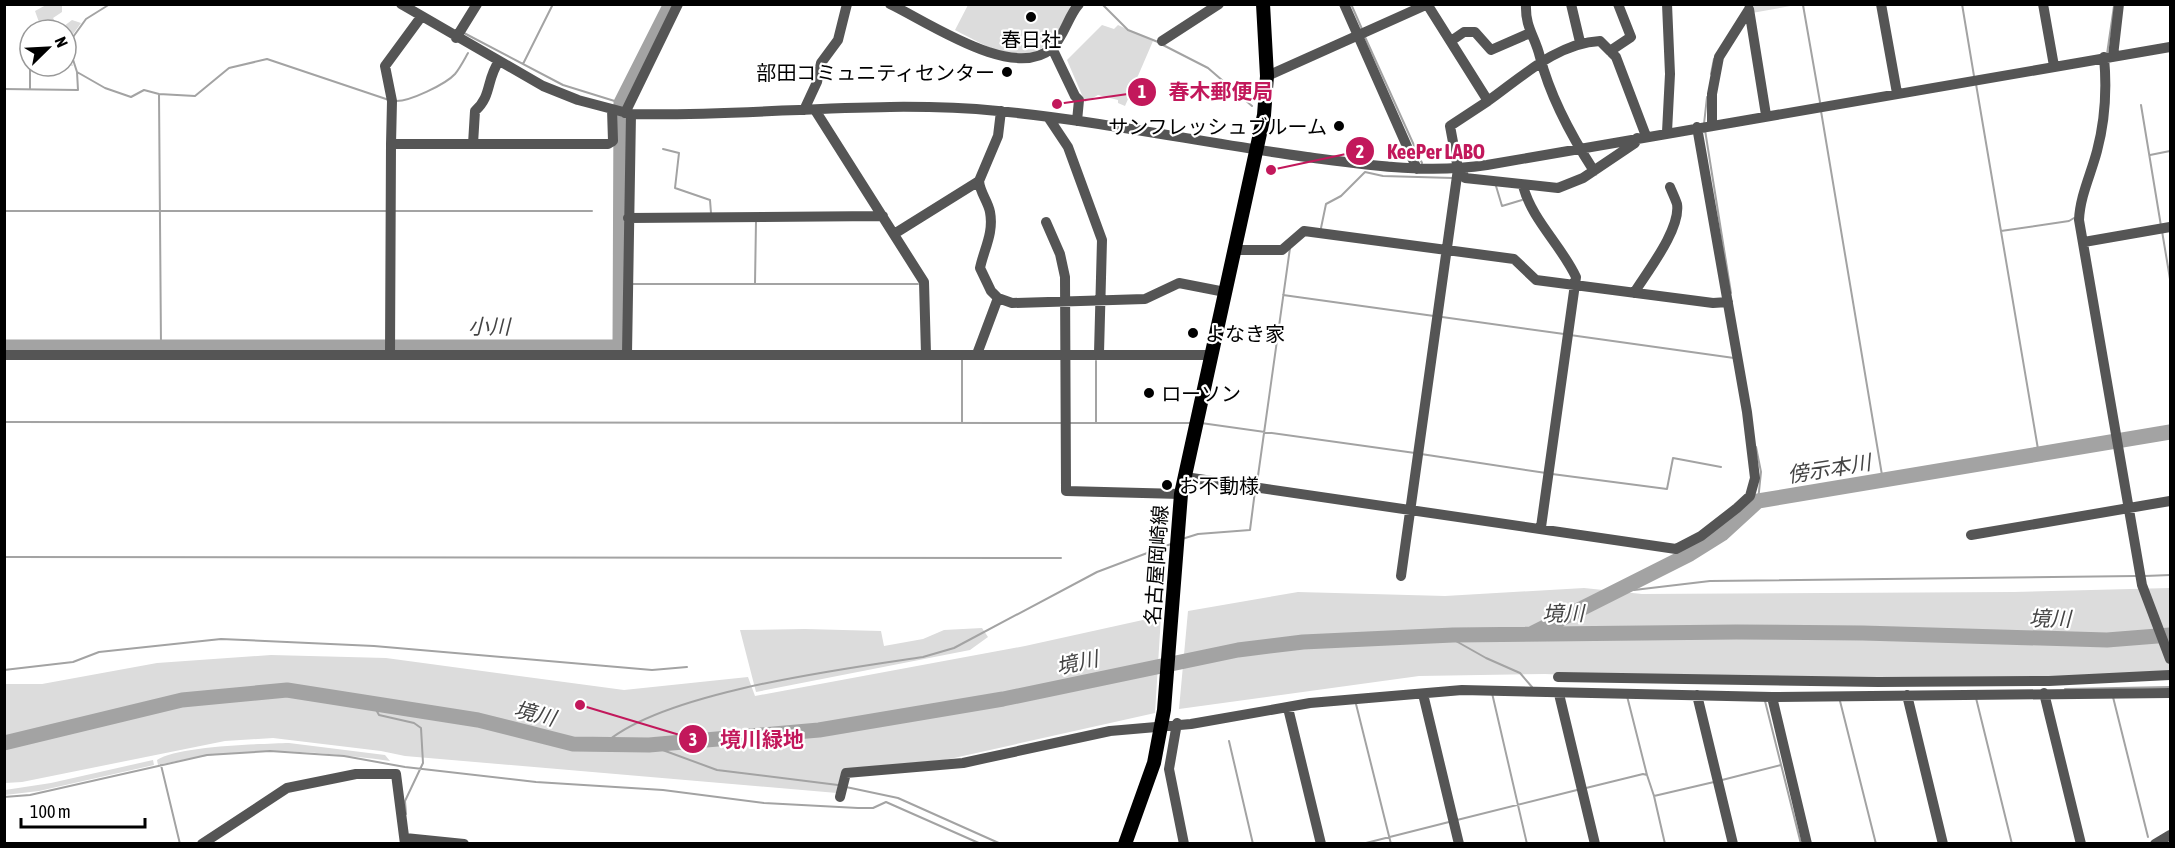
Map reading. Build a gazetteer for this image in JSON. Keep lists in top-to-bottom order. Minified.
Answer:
{"streets":{"main road":["名古屋岡崎線"]},"water":["小川","傍示本川","境川"],"places":["春日社","部田コミュニティセンター","春木郵便局","サンフレッシュブルーム","KeePer LABO","よなき家","ローソン","お不動様","境川緑地"],"scale_bar":"100 m","north":"top right"}
